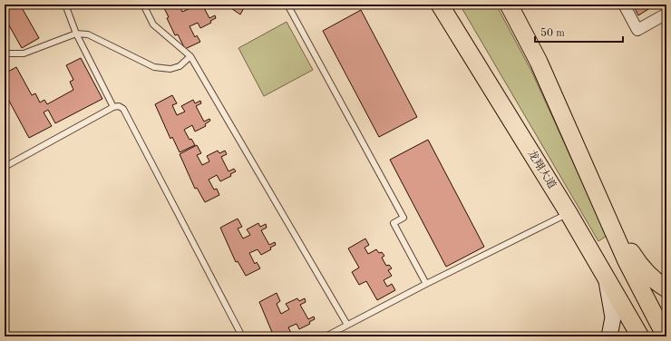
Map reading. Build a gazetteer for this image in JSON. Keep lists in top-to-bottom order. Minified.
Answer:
{"streets":{"main road":["龙翔大道"]},"scale_bar":"50 m"}
